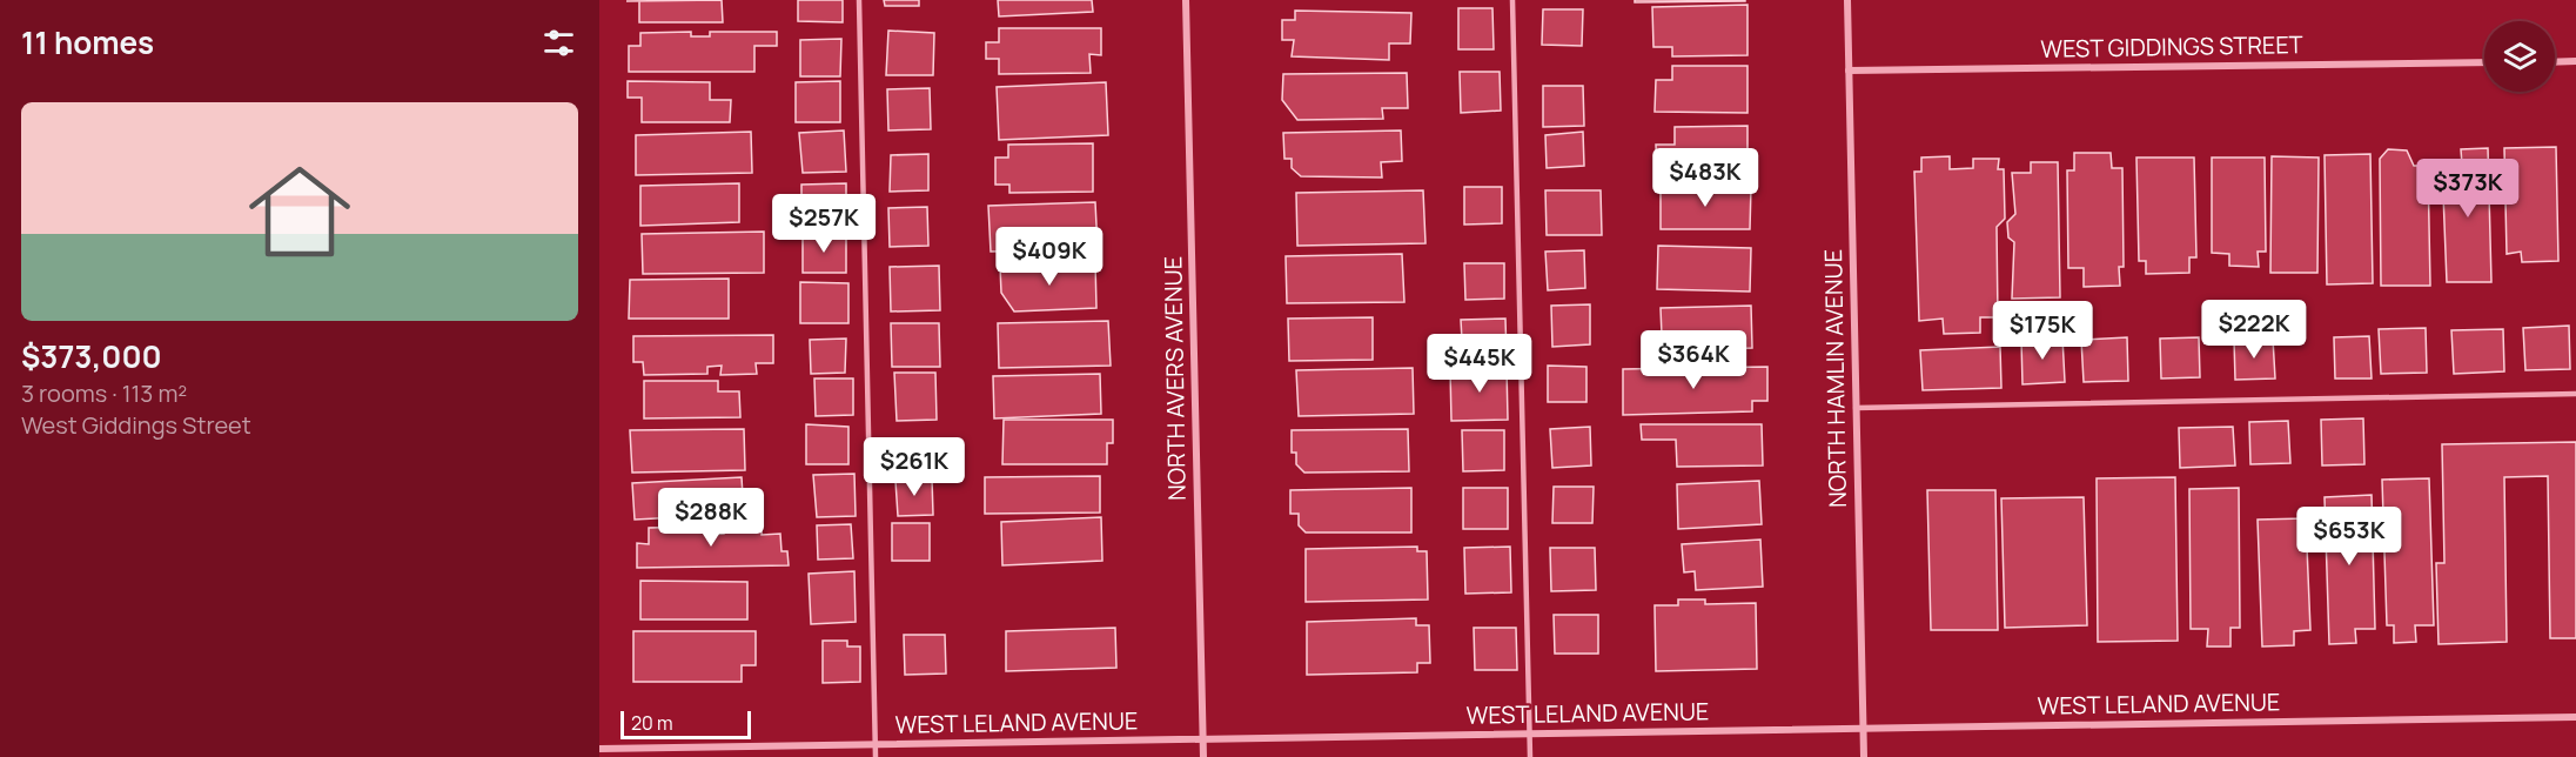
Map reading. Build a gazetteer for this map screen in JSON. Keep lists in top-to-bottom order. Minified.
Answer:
{"streets":{"street":["WEST GIDDINGS STREET","NORTH AVERS AVENUE","NORTH HAMLIN AVENUE","WEST LELAND AVENUE"]},"crossings":[["WEST GIDDINGS STREET","NORTH HAMLIN AVENUE"],["NORTH AVERS AVENUE","WEST LELAND AVENUE"],["NORTH HAMLIN AVENUE","WEST LELAND AVENUE"]],"scale_bar":"20 m","page":{"heading":"11 homes","list":[{"name":"$373,000","note":"3 rooms · 113 m² · West Giddings Street"}],"price":["$483K","$373K","$257K","$409K","$222K","$175K","$364K","$445K","$261K","$288K","$653K"],"scale":"20 m"}}
